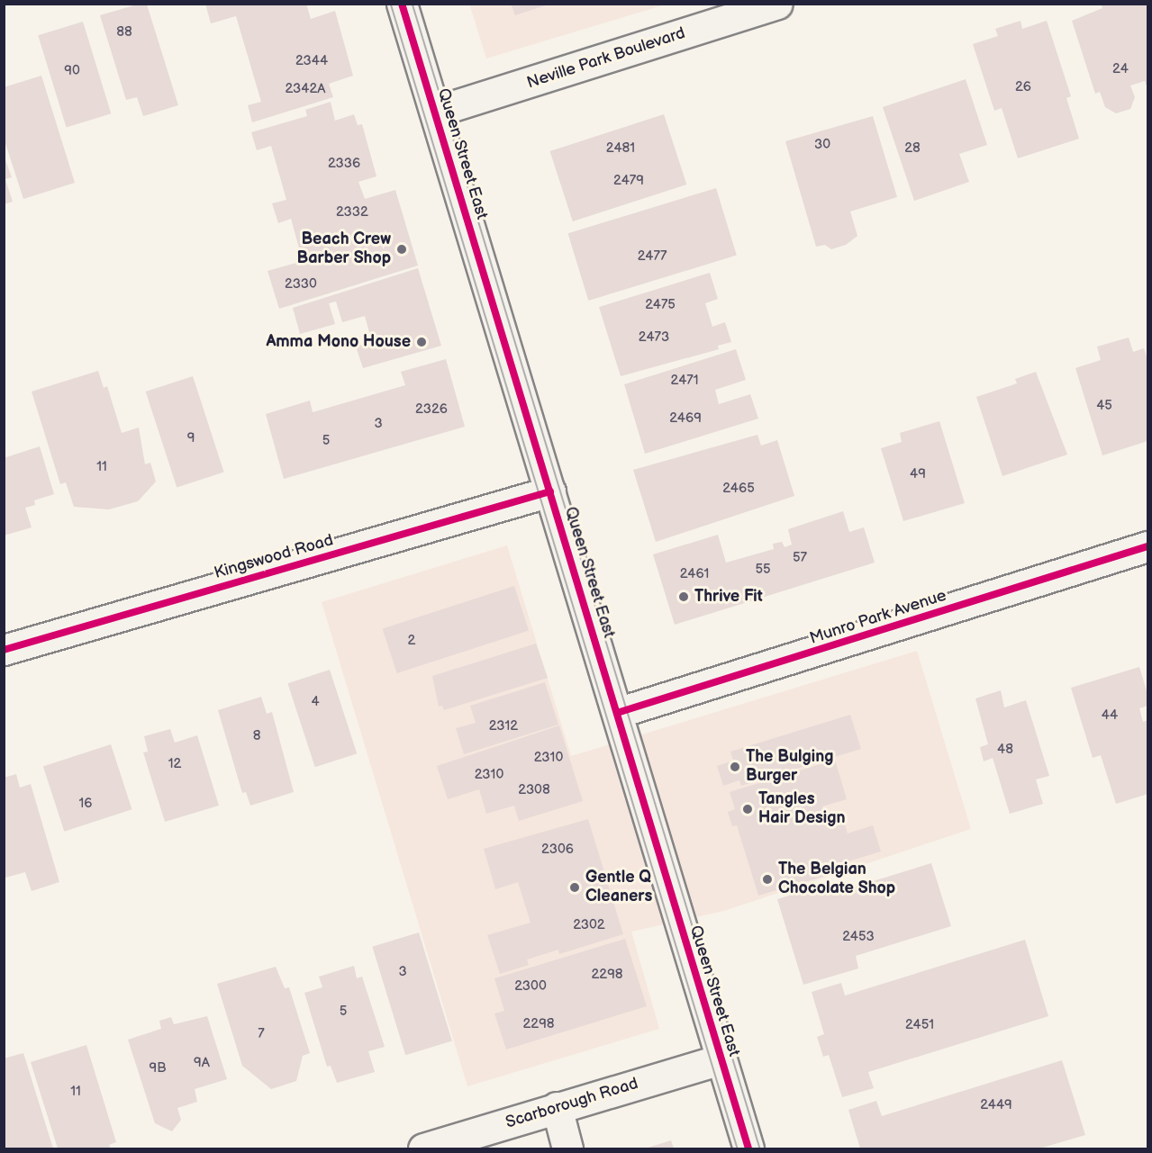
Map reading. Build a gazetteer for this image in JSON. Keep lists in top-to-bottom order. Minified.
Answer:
{"streets":{"street":["Neville Park Boulevard","Queen Street East","Kingswood Road","Munro Park Avenue","Scarborough Road"]},"crossings":[["Neville Park Boulevard","Queen Street East"],["Queen Street East","Kingswood Road"],["Queen Street East","Munro Park Avenue"],["Queen Street East","Scarborough Road"]],"places":["Beach Crew Barber Shop","Amma Mono House","Thrive Fit","The Bulging Burger","Tangles Hair Design","The Belgian Chocolate Shop","Gentle Q Cleaners"],"house_numbers":["88","2344","24","90","26","2342A","30","2481","28","2336","2479","2332","2477","2330","2475","2473","2471","45","2326","2469","3","9","5","11","49","2465","57","55","2461","2","4","44","2312","8","48","2310","12","2310","2308","16","2306","2302","2453","3","2298","2300","5","2298","2451","7","9A","9B","11","2449"]}
